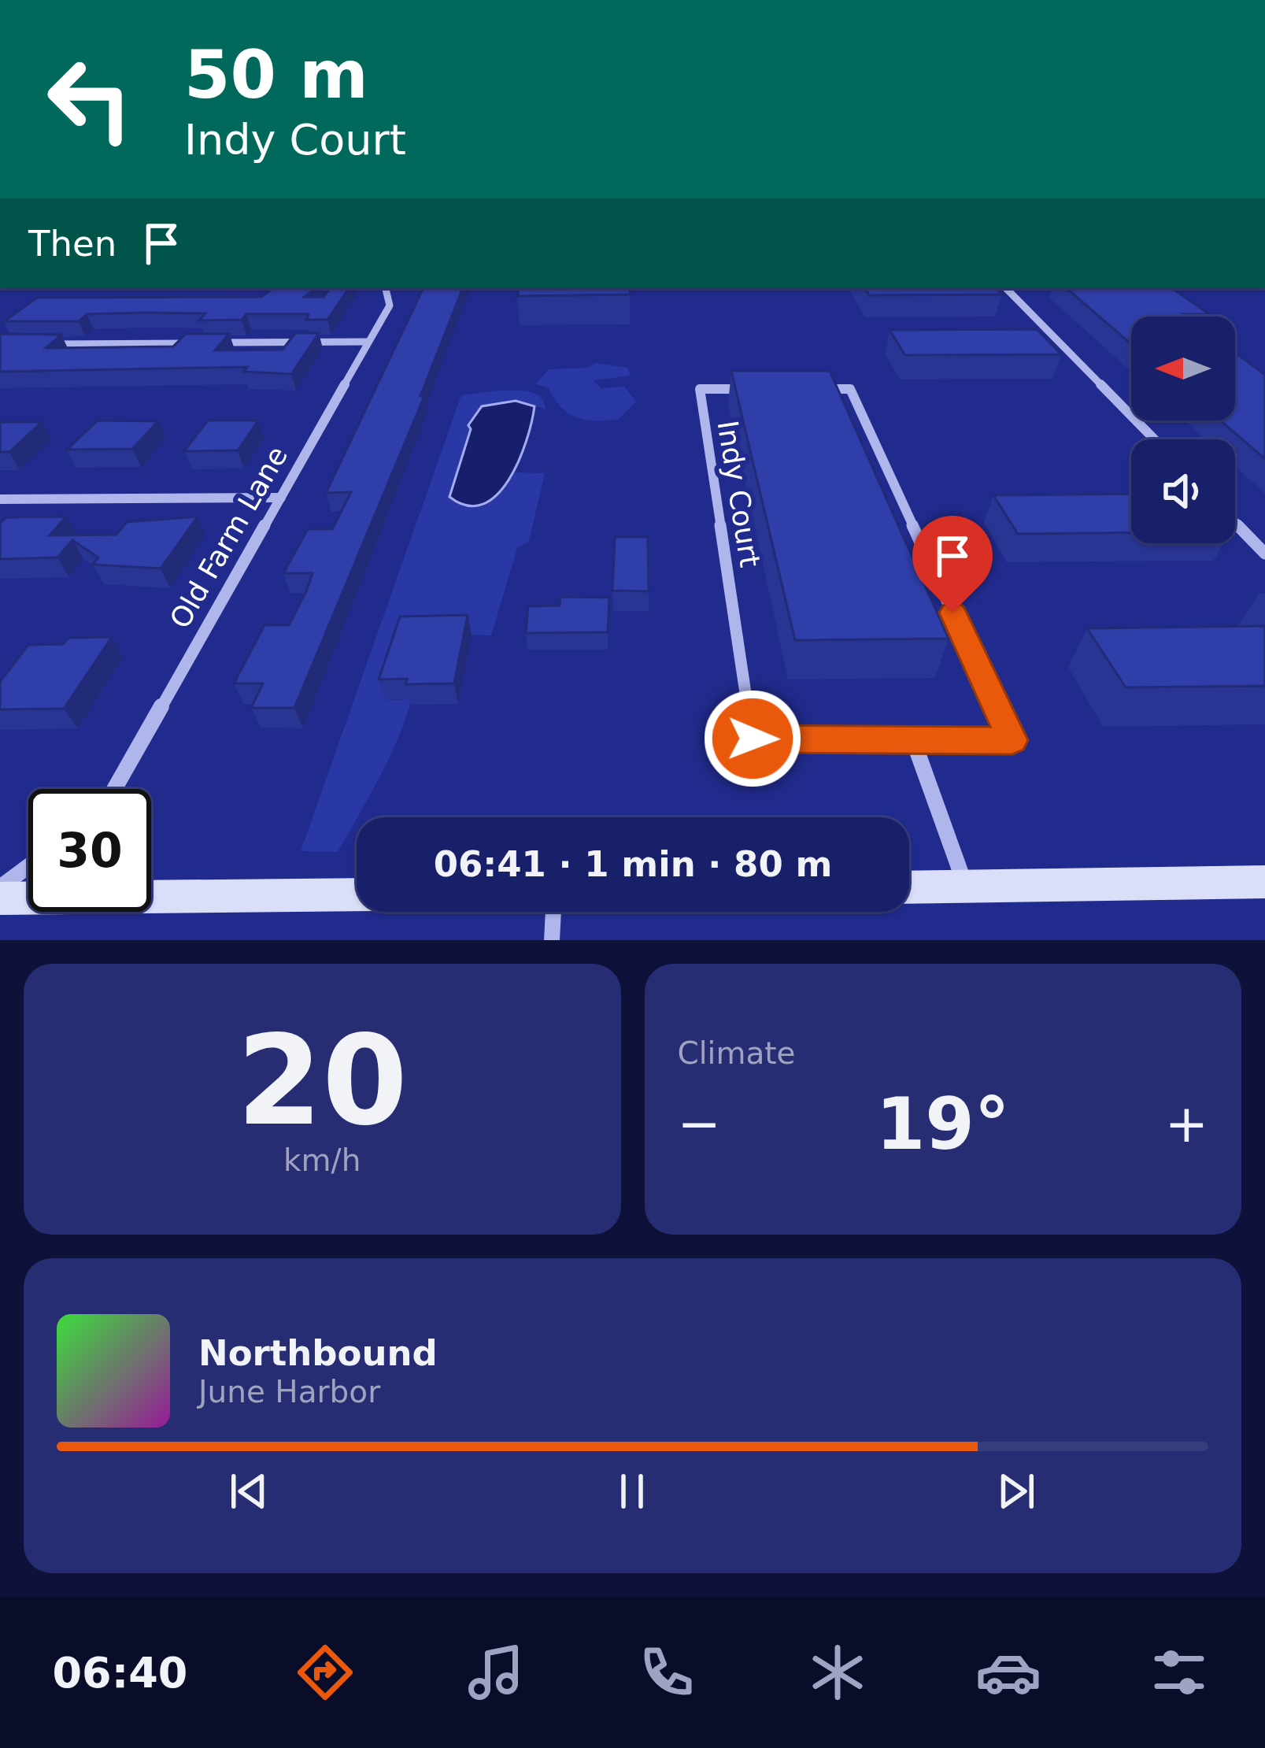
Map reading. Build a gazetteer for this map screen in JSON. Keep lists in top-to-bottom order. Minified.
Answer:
{"streets":{"street":["Indy Court","Old Farm Lane"]},"north":"left","page":{"turn":["50 m","Indy Court"],"then":"Then","limit":"30","trip":"06:41 · 1 min · 80 m","tile":[["20","km/h"],"Climate"],"heat":["−","19°","+"],"song":["Northbound","June Harbor"],"tabs":"06:40"}}
